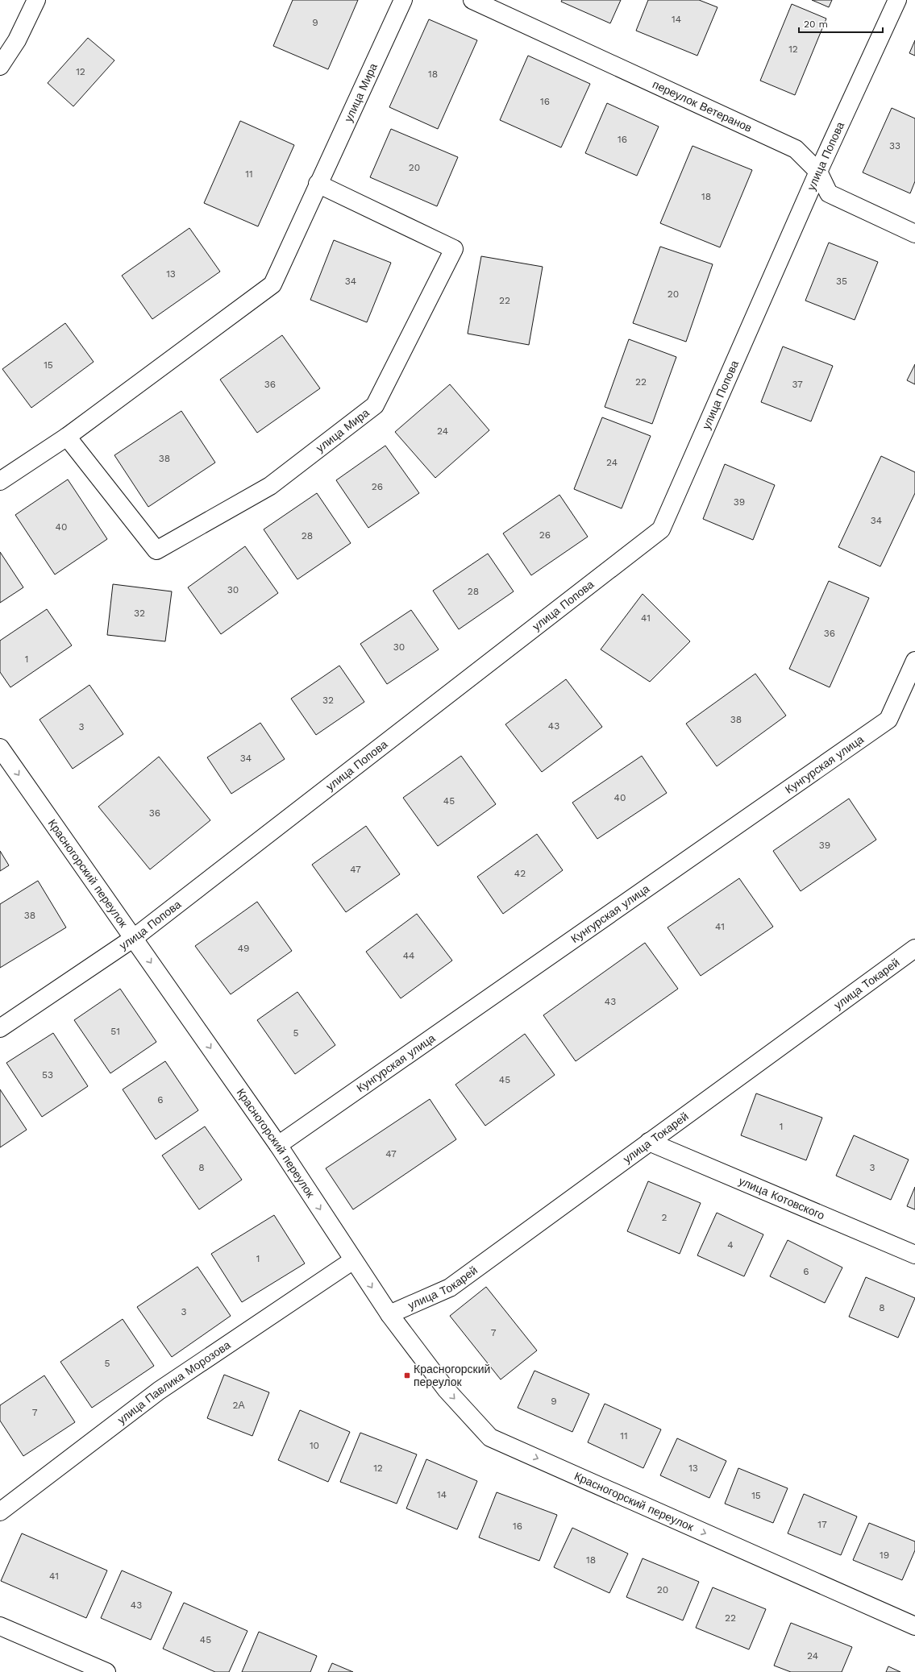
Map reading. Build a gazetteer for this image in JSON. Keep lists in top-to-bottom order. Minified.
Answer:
{"streets":{"street":["улица Мира","переулок Ветеранов","улица Попова","Кунгурская улица","Красногорский переулок","улица Токарей","улица Котовского","улица Павлика Морозова"]},"crossings":[["переулок Ветеранов","улица Попова"],["улица Попова","Красногорский переулок"],["Кунгурская улица","Красногорский переулок"],["Красногорский переулок","улица Токарей"],["Красногорский переулок","улица Павлика Морозова"],["улица Токарей","улица Котовского"]],"one_way":["Красногорский переулок"],"places":{"transit":["Красногорский переулок"]},"house_numbers":["14","9","12","12","18","16","16","33","20","11","18","13","34","35","20","22","15","22","36","37","24","38","24","26","39","34","40","26","28","30","28","32","41","36","30","1","32","38","43","3","34","40","45","36","39","47","42","38","41","49","44","43","51","5","53","45","6","1","47","8","3","2","4","1","6","8","3","7","5","9","2А","7","11","10","12","13","14","15","17","16","19","18","41","20","43","22","45","24"],"scale_bar":"20 m"}
